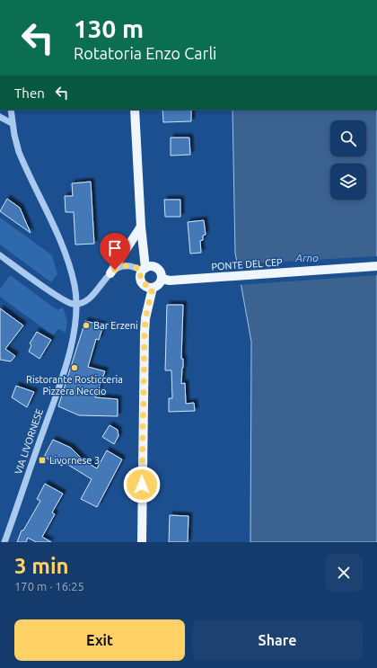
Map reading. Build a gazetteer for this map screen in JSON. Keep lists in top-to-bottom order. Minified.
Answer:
{"streets":{"main road":["PONTE DEL CEP"],"street":["VIA LIVORNESE"]},"water":["Arno"],"places":{"other":["Bar Erzeni","Ristorante Rosticceria Pizzera Neccio"],"transit":["Livornese 3"]},"page":{"turn":["130 m","Rotatoria Enzo Carli"],"then":"Then","heading":["3 min","170 m · 16:25"],"buttons":["Exit","Share"]}}
